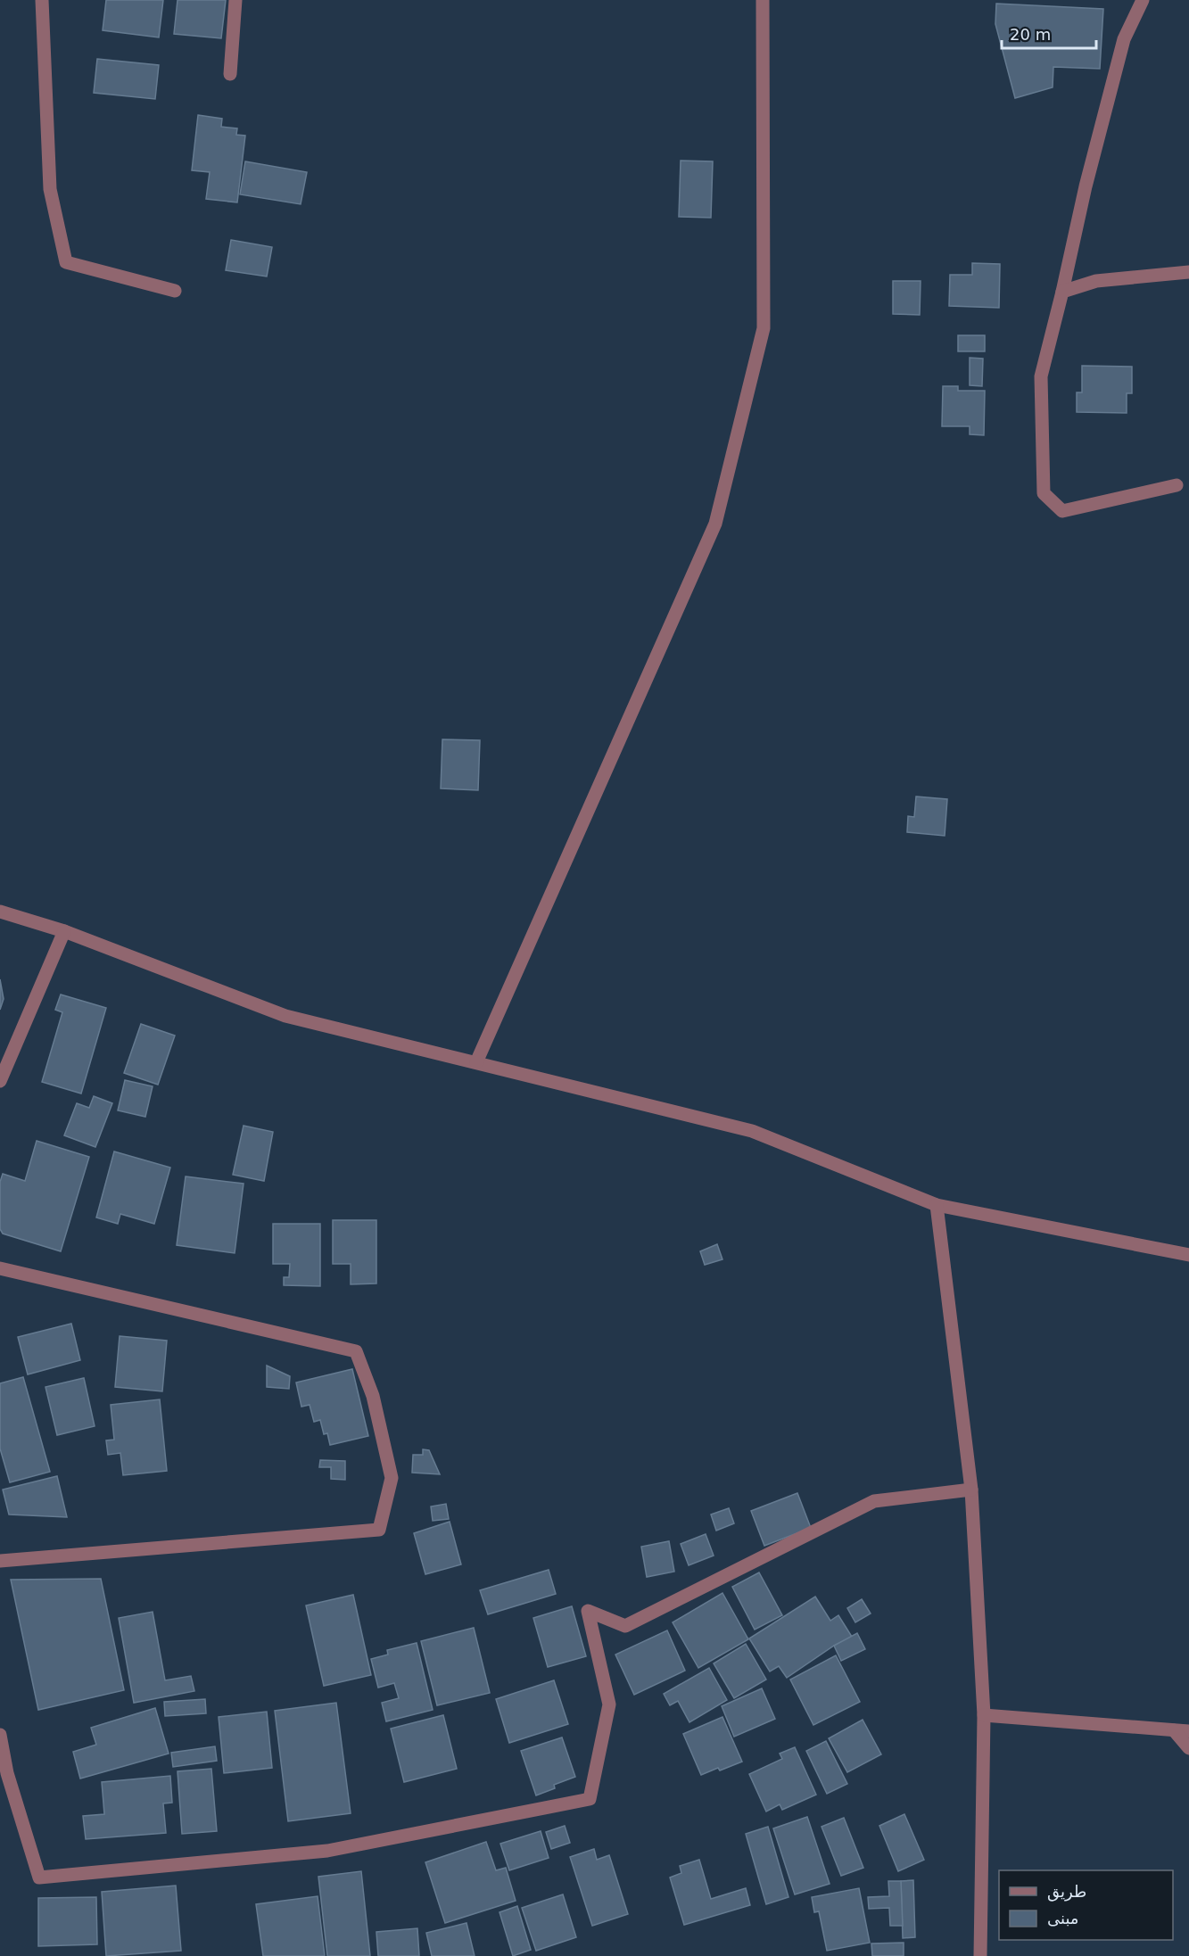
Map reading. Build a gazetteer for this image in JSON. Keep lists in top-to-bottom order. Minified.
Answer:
{"legend":["طريق","مبنى"],"scale_bar":"20 m"}
